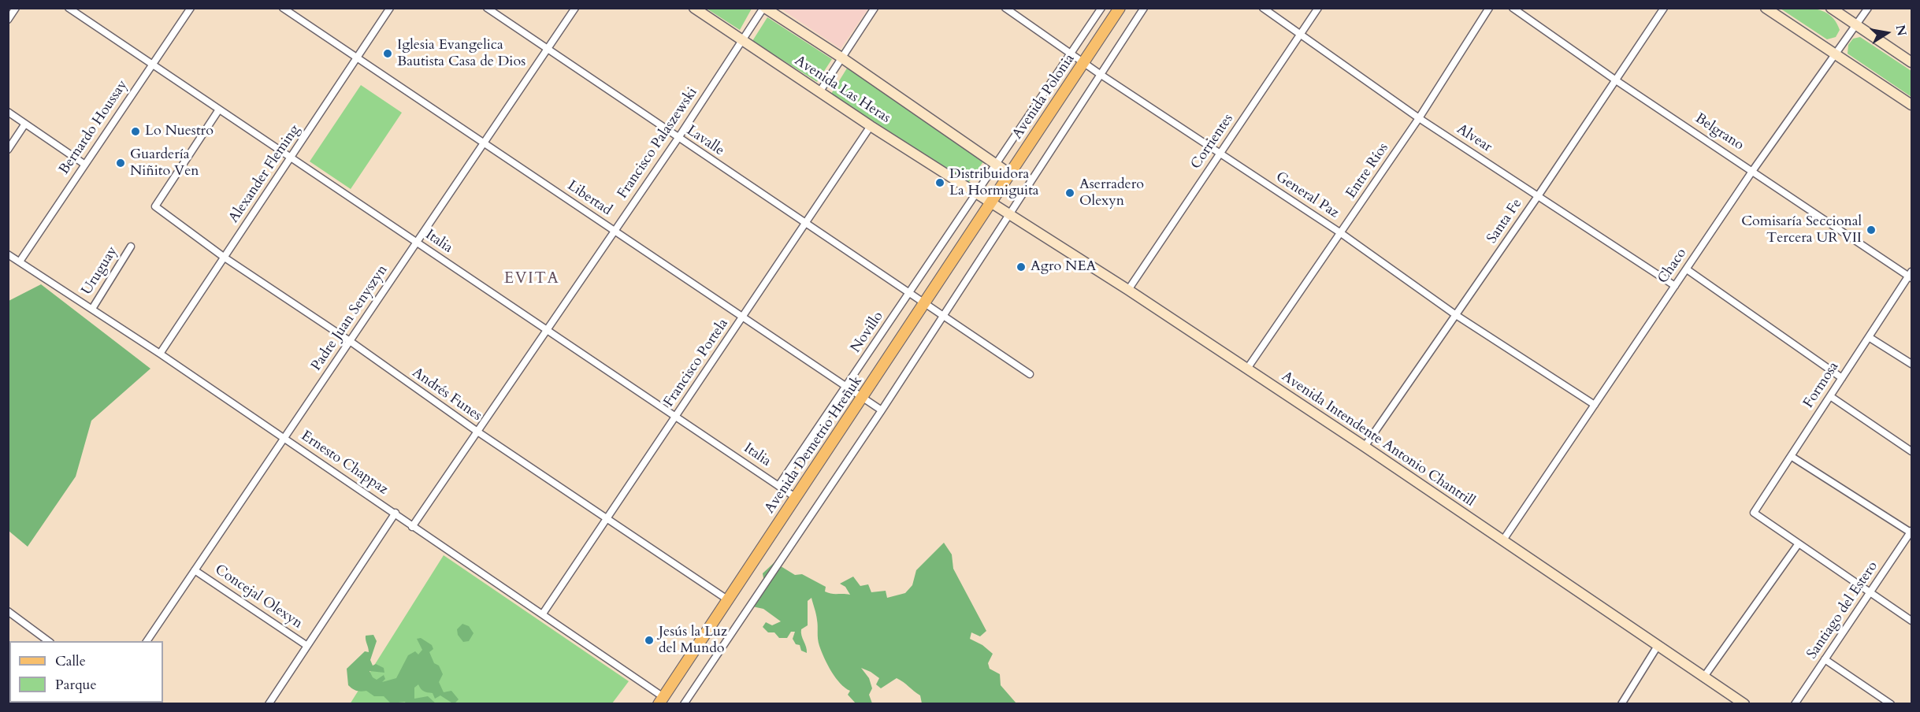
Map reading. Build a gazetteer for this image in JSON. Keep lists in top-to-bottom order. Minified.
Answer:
{"streets":{"main road":["Avenida Las Heras","Avenida Polonia","Avenida Intendente Antonio Chantrill","Avenida Demetrio Hreñuk"],"street":["Bernardo Houssay","Belgrano","Alvear","Lavalle","Corrientes","Francisco Palaszewski","Entre Ríos","Alexander Fleming","General Paz","Libertad","Santa Fe","Italia","Chaco","Uruguay","Padre Juan Senyszyn","Novillo","Francisco Portela","Formosa","Andrés Funes","Ernesto Chappaz","Concejal Olexyn","Santiago del Estero"]},"crossings":[["Avenida Las Heras","Avenida Polonia"],["Avenida Las Heras","Francisco Palaszewski"],["Avenida Las Heras","Novillo"],["Avenida Las Heras","Francisco Portela"],["Avenida Las Heras","Avenida Intendente Antonio Chantrill"],["Avenida Las Heras","Avenida Demetrio Hreñuk"],["Avenida Polonia","General Paz"],["Avenida Polonia","Novillo"],["Avenida Polonia","Avenida Intendente Antonio Chantrill"],["Avenida Polonia","Avenida Demetrio Hreñuk"],["Bernardo Houssay","Italia"],["Bernardo Houssay","Ernesto Chappaz"],["Belgrano","Santa Fe"],["Belgrano","Chaco"],["Belgrano","Formosa"],["Alvear","Corrientes"],["Alvear","Entre Ríos"],["Alvear","Santa Fe"],["Alvear","Chaco"],["Lavalle","Francisco Palaszewski"],["Lavalle","Padre Juan Senyszyn"],["Lavalle","Novillo"],["Lavalle","Francisco Portela"],["Lavalle","Avenida Demetrio Hreñuk"],["Corrientes","General Paz"],["Corrientes","Avenida Intendente Antonio Chantrill"],["Francisco Palaszewski","Libertad"],["Francisco Palaszewski","Italia"],["Francisco Palaszewski","Andrés Funes"],["Francisco Palaszewski","Ernesto Chappaz"],["Entre Ríos","General Paz"],["Entre Ríos","Avenida Intendente Antonio Chantrill"],["Alexander Fleming","Libertad"],["Alexander Fleming","Italia"],["Alexander Fleming","Andrés Funes"],["Alexander Fleming","Ernesto Chappaz"],["General Paz","Santa Fe"],["General Paz","Chaco"],["Libertad","Padre Juan Senyszyn"],["Libertad","Novillo"],["Libertad","Francisco Portela"],["Libertad","Avenida Demetrio Hreñuk"],["Santa Fe","Avenida Intendente Antonio Chantrill"],["Italia","Padre Juan Senyszyn"],["Italia","Novillo"],["Italia","Francisco Portela"],["Italia","Andrés Funes"],["Italia","Avenida Demetrio Hreñuk"],["Chaco","Avenida Intendente Antonio Chantrill"],["Uruguay","Ernesto Chappaz"],["Padre Juan Senyszyn","Andrés Funes"],["Padre Juan Senyszyn","Ernesto Chappaz"],["Padre Juan Senyszyn","Concejal Olexyn"],["Francisco Portela","Andrés Funes"],["Francisco Portela","Ernesto Chappaz"],["Andrés Funes","Avenida Demetrio Hreñuk"],["Avenida Intendente Antonio Chantrill","Avenida Demetrio Hreñuk"],["Avenida Demetrio Hreñuk","Ernesto Chappaz"]],"districts":["EVITA"],"places":["Iglesia Evangelica Bautista Casa de Dios","Lo Nuestro","Guardería Niñito Ven","Distribuidora La Hormiguita","Aserradero Olexyn","Comisaría Seccional Tercera UR VII","Agro NEA","Jesús la Luz del Mundo"],"legend":["Calle","Parque"],"north":"right"}
